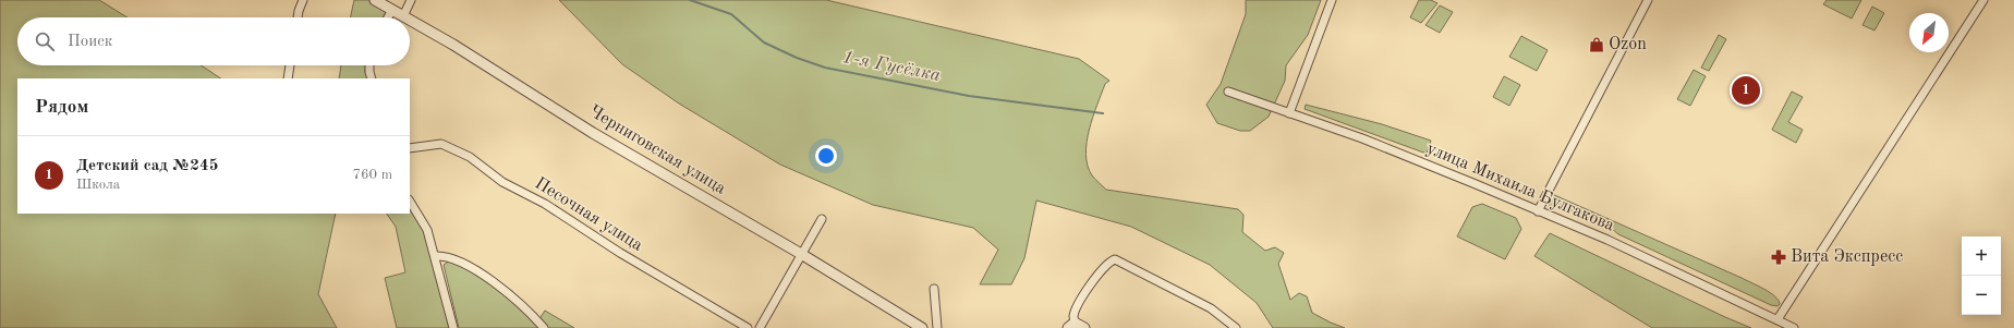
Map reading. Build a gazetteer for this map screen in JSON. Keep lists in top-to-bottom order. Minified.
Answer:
{"streets":{"street":["Черниговская улица","улица Михаила Булгакова","Песочная улица"]},"water":["1-я Гусёлка"],"places":{"shop":["Ozon"],"pharmacy":["Вита Экспресс"]},"north":"bottom left","page":{"search":"Поиск","pins":"1","heading":"Рядом","list":[{"mark":"1","name":"Детский сад №245","note":"Школа","value":"760 m"}],"map_buttons":["+","−"]}}
